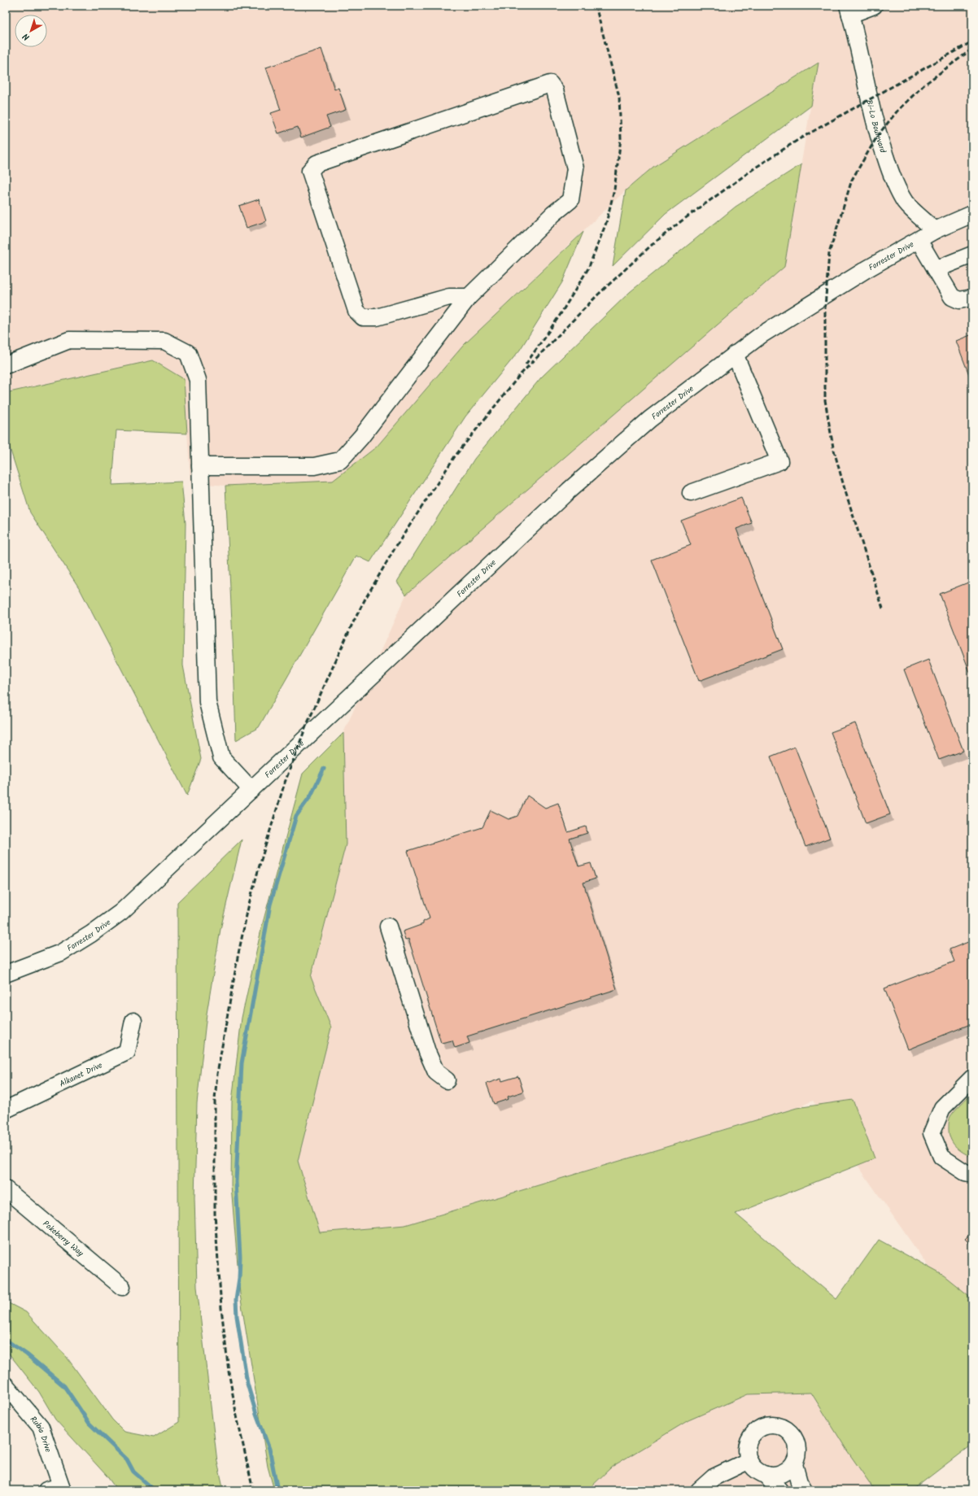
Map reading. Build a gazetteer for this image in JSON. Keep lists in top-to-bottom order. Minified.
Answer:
{"streets":{"street":["Bi-Lo Boulevard","Forrester Drive","Alkanet Drive","Pokeberry Way","Rubia Drive"]},"crossings":[["Bi-Lo Boulevard","Forrester Drive"]],"north":"bottom left"}
